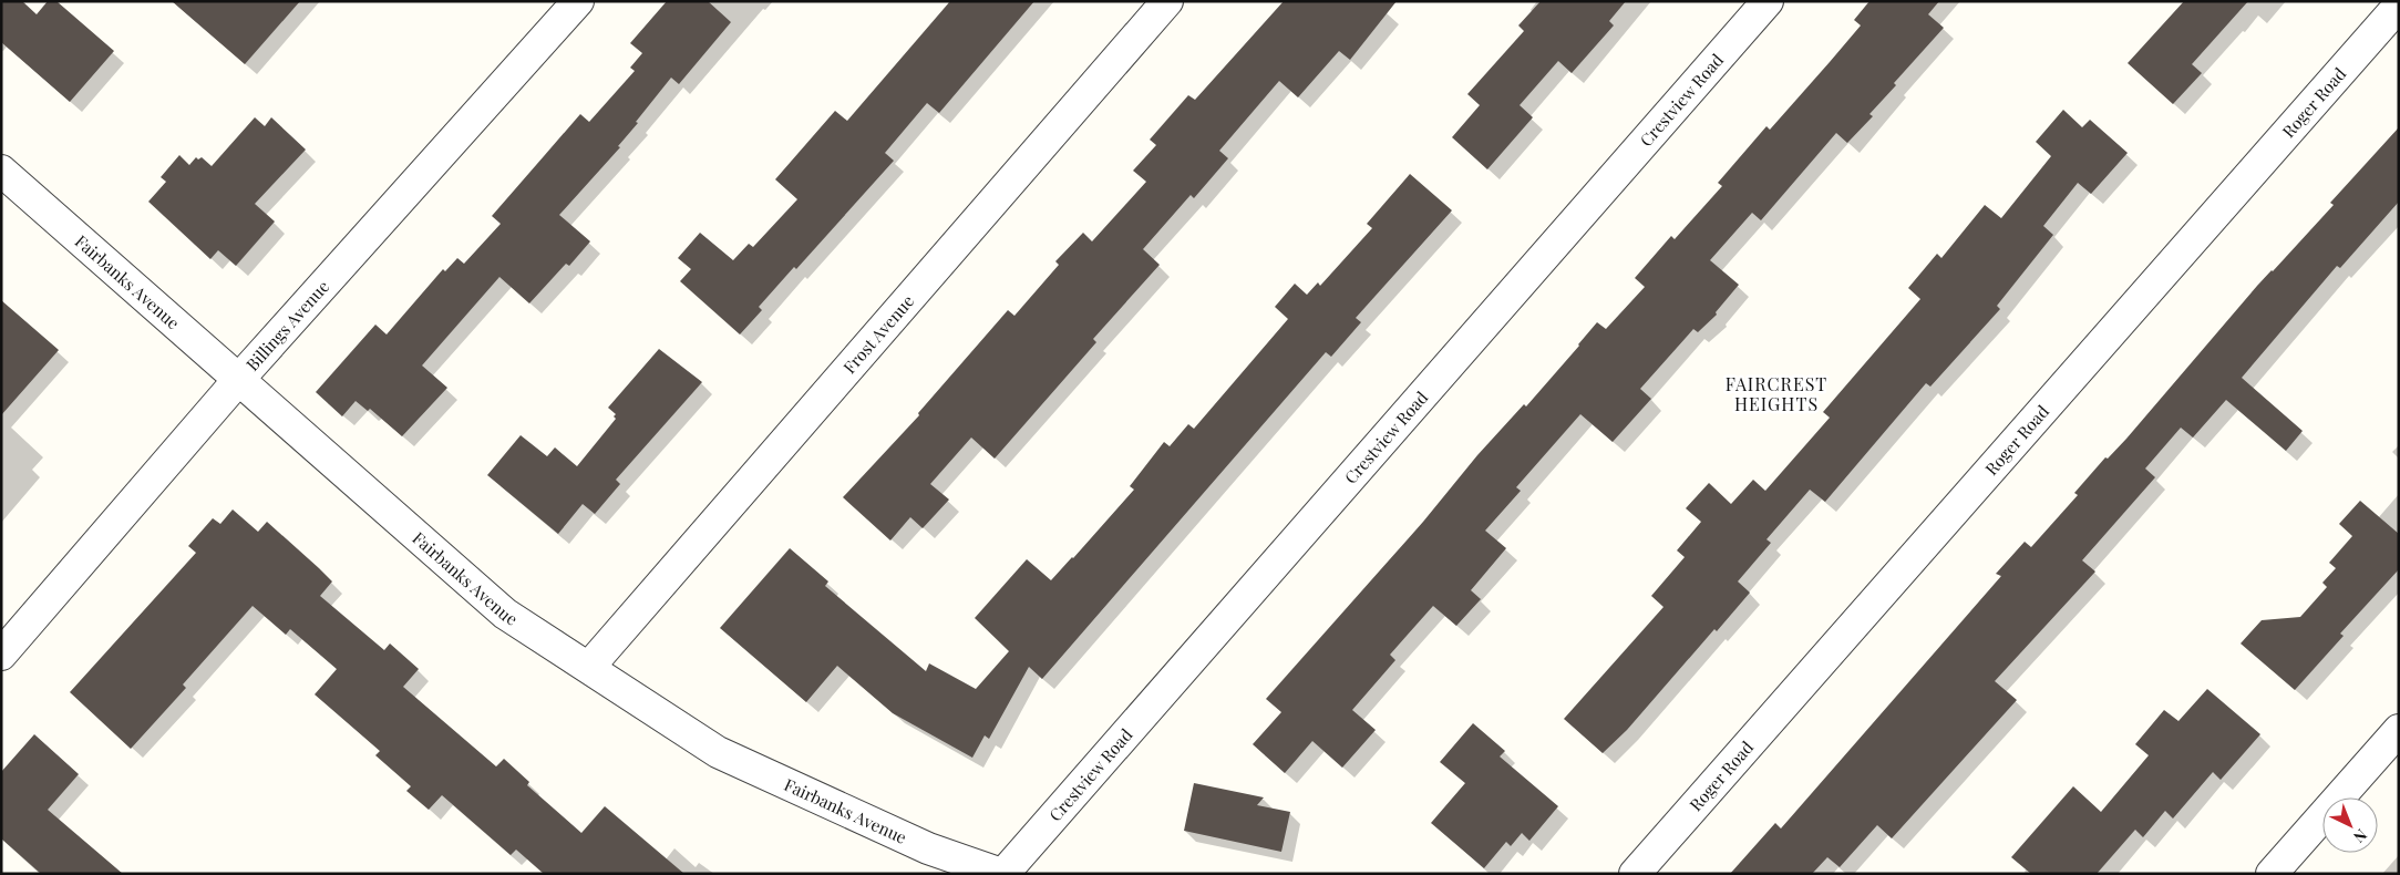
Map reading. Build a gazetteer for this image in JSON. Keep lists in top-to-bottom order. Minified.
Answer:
{"streets":{"street":["Crestview Road","Roger Road","Fairbanks Avenue","Billings Avenue","Frost Avenue"]},"crossings":[["Crestview Road","Fairbanks Avenue"],["Fairbanks Avenue","Billings Avenue"],["Fairbanks Avenue","Frost Avenue"]],"districts":["FAIRCREST HEIGHTS"],"north":"bottom right"}
